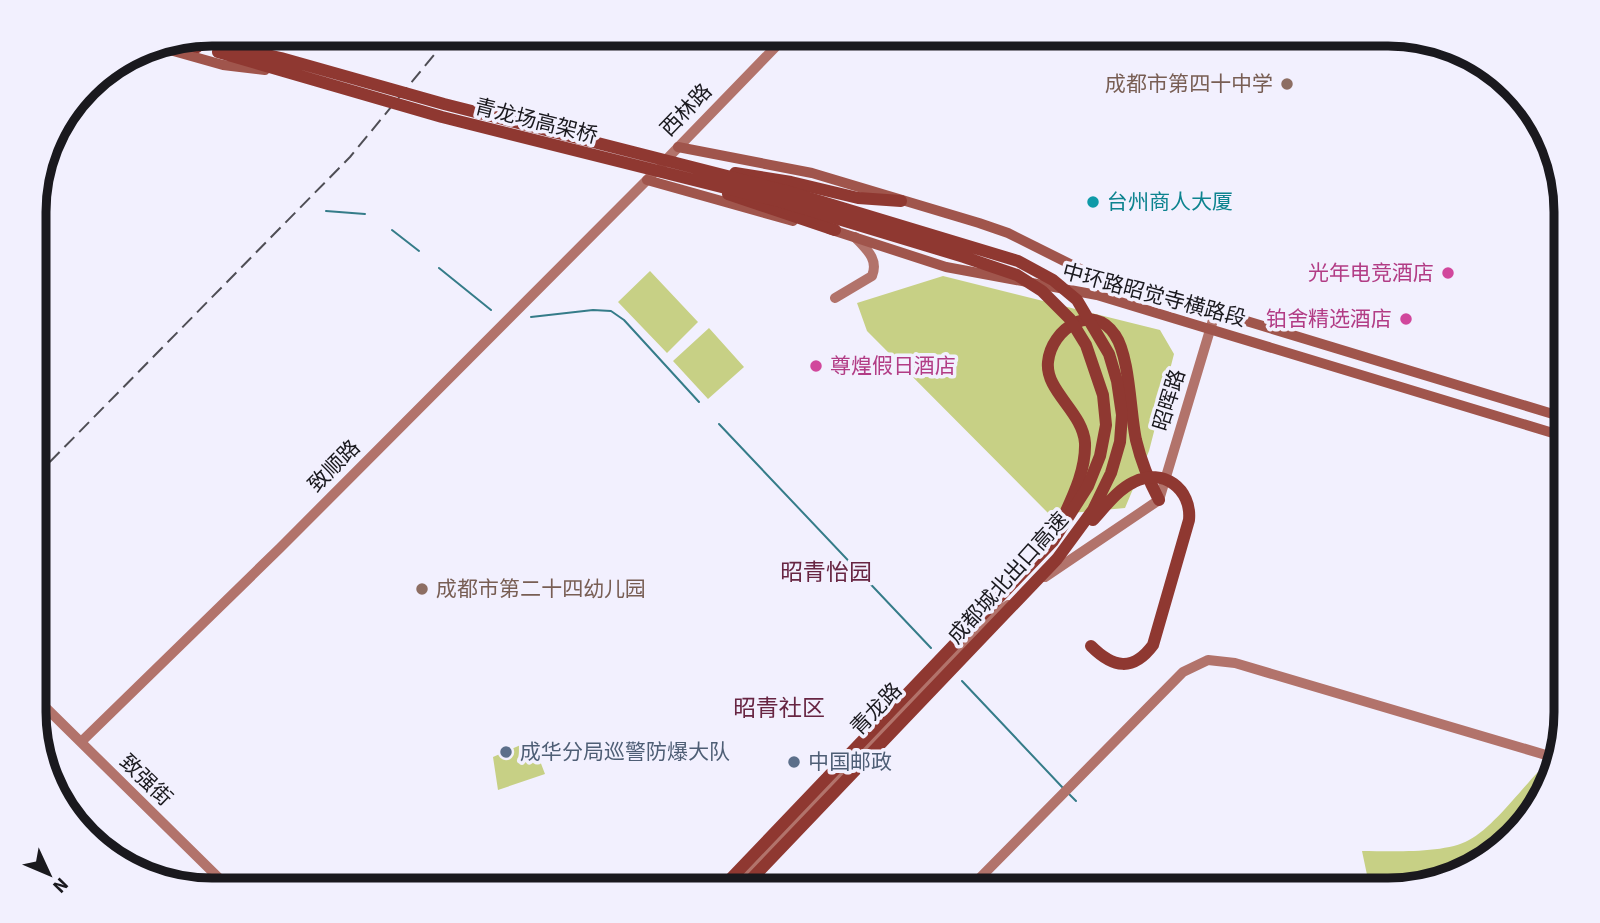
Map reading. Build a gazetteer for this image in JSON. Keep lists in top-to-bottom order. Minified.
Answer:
{"streets":{"highway":["青龙场高架桥","成都城北出口高速"],"main road":["中环路昭觉寺横路段"],"street":["西林路","昭晖路","致顺路","青龙路","致强街"]},"crossings":[["西林路","中环路昭觉寺横路段"],["西林路","致顺路"],["青龙场高架桥","成都城北出口高速"],["中环路昭觉寺横路段","昭晖路"],["昭晖路","青龙路"],["致顺路","致强街"]],"districts":["昭青怡园","昭青社区"],"places":["成都市第四十中学","台州商人大厦","光年电竞酒店","铂舍精选酒店","尊煌假日酒店","成都市第二十四幼儿园","成华分局巡警防爆大队","中国邮政"],"north":"bottom right"}
